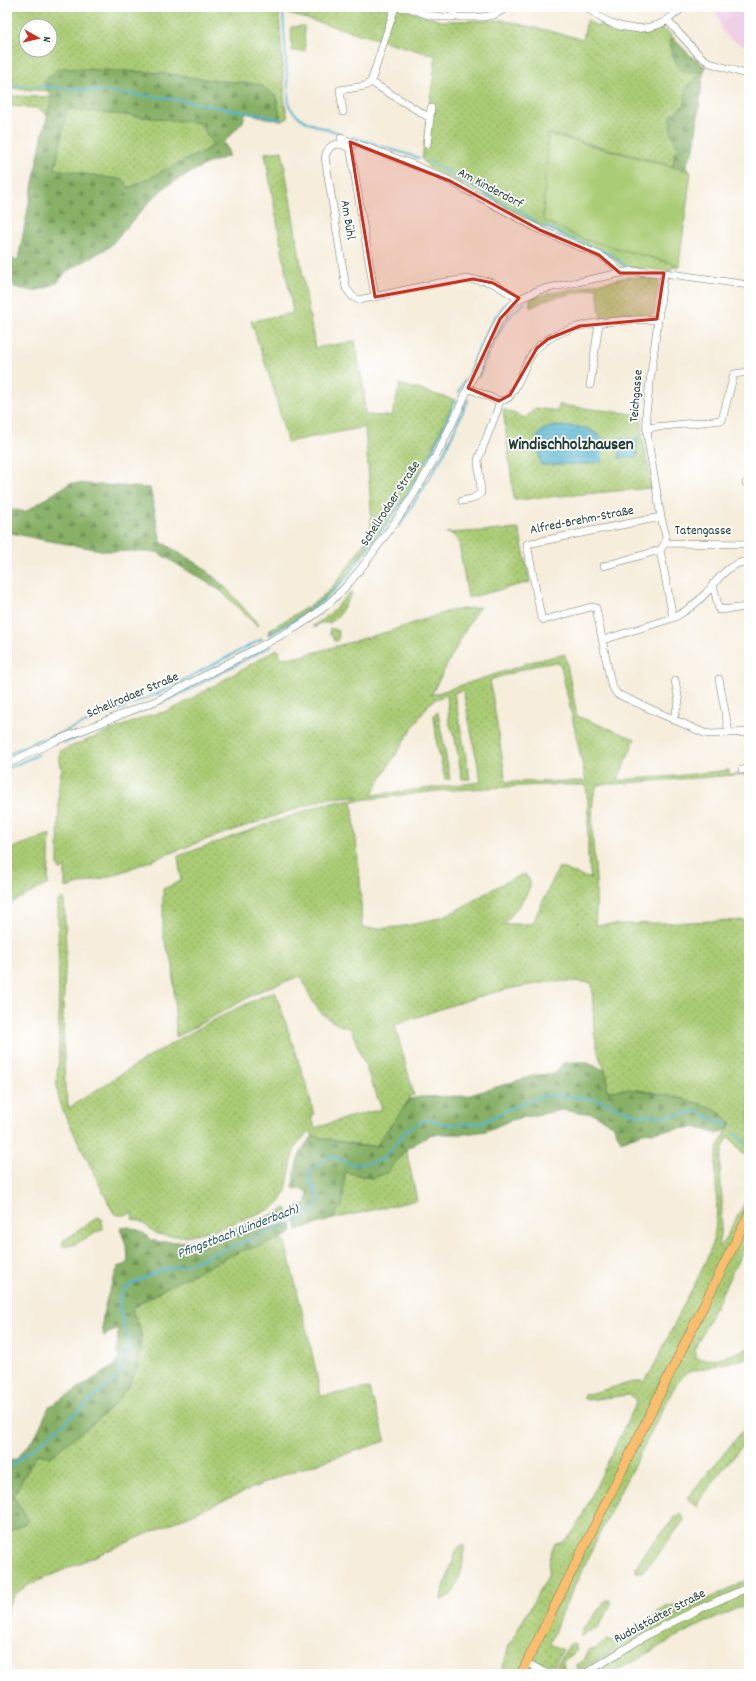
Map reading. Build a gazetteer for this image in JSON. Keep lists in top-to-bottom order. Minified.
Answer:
{"streets":{"street":["Am Kinderdorf","Am Bühl","Teichgasse","Schellrodaer Straße","Alfred-Brehm-Straße","Tatengasse","Rudolstädter Straße"]},"crossings":[["Am Kinderdorf","Am Bühl"],["Am Kinderdorf","Schellrodaer Straße"],["Am Bühl","Schellrodaer Straße"],["Teichgasse","Schellrodaer Straße"],["Teichgasse","Alfred-Brehm-Straße"],["Teichgasse","Tatengasse"]],"districts":["Windischholzhausen"],"water":["Pfingstbach (Linderbach)"],"north":"right"}
